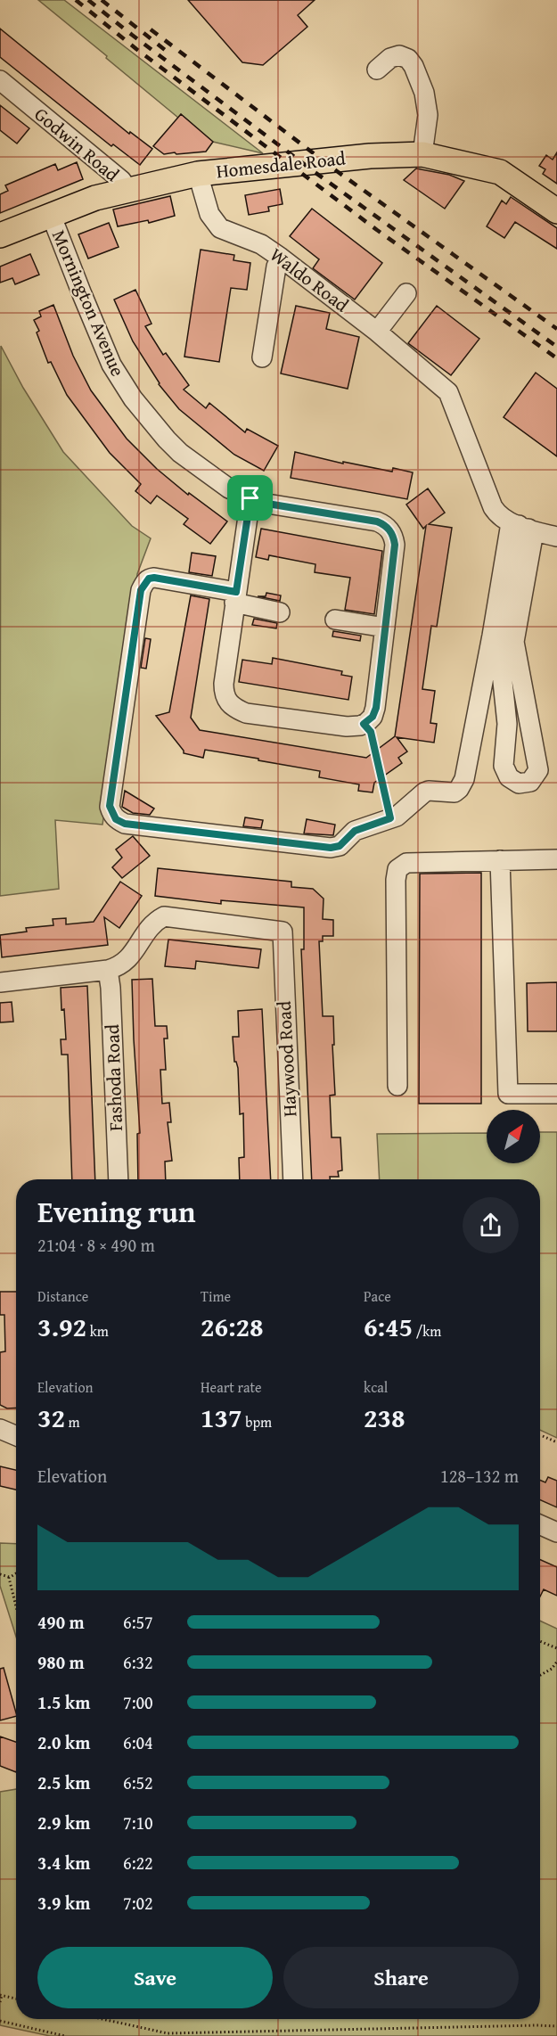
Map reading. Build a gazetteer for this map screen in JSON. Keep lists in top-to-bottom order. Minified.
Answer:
{"streets":{"main road":["Homesdale Road"],"street":["Godwin Road","Waldo Road","Mornington Avenue","Haywood Road","Fashoda Road"]},"crossings":[["Godwin Road","Homesdale Road"],["Homesdale Road","Waldo Road"],["Homesdale Road","Mornington Avenue"],["Haywood Road","Fashoda Road"]],"north":"top right","page":{"heading":["Evening run","21:04 · 8 × 490 m"],"stats":[["Distance","3.92 km"],["Time","26:28"],["Pace","6:45 /km"],["Elevation","32 m"],["Heart rate","137 bpm"],["kcal","238"]],"chart":["Elevation","128–132 m"],"list":[{"name":"490 m","note":"6:57"},{"name":"980 m","note":"6:32"},{"name":"1.5 km","note":"7:00"},{"name":"2.0 km","note":"6:04"},{"name":"2.5 km","note":"6:52"},{"name":"2.9 km","note":"7:10"},{"name":"3.4 km","note":"6:22"},{"name":"3.9 km","note":"7:02"}],"buttons":["Save","Share"]}}
